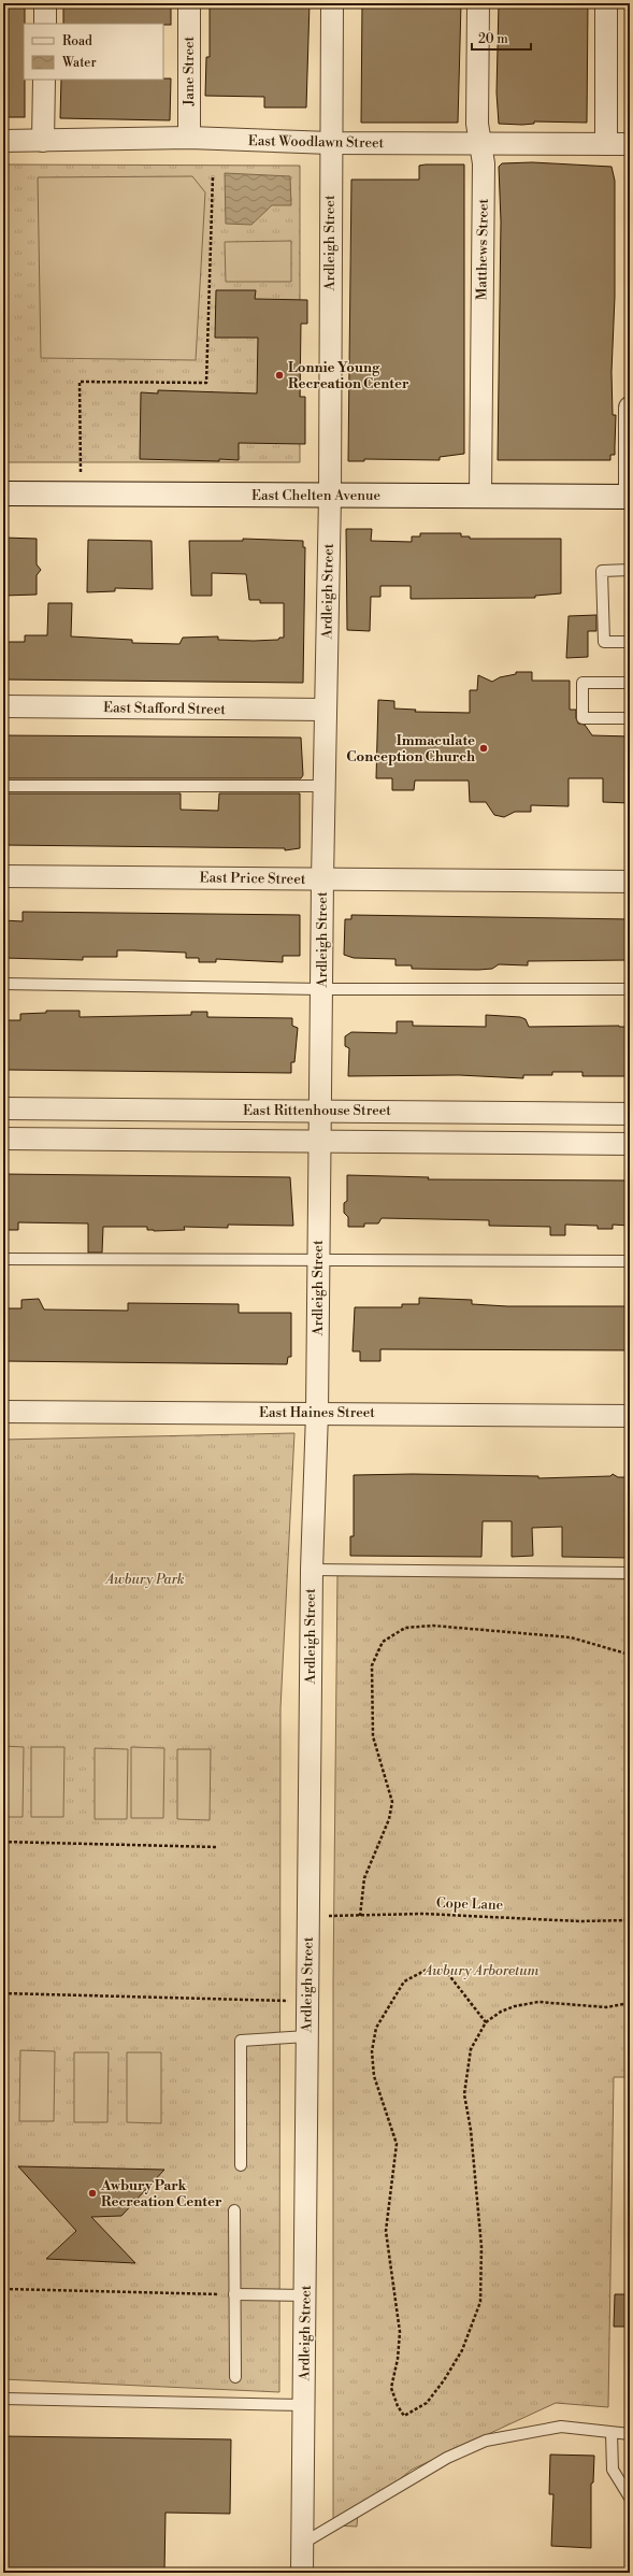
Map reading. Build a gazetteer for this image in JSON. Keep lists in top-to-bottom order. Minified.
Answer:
{"streets":{"street":["Jane Street","East Woodlawn Street","Ardleigh Street","Matthews Street","East Chelten Avenue","East Stafford Street","East Price Street","East Rittenhouse Street","East Haines Street"],"path":["Cope Lane"]},"crossings":[["Jane Street","East Woodlawn Street"],["East Woodlawn Street","Ardleigh Street"],["East Woodlawn Street","Matthews Street"],["Ardleigh Street","East Chelten Avenue"],["Ardleigh Street","East Stafford Street"],["Ardleigh Street","East Price Street"],["Ardleigh Street","East Rittenhouse Street"],["Ardleigh Street","East Haines Street"],["Ardleigh Street","Cope Lane"],["Matthews Street","East Chelten Avenue"]],"parks":["Awbury Park","Awbury Arboretum"],"places":["Lonnie Young Recreation Center","Immaculate Conception Church","Awbury Park Recreation Center"],"legend":["Road","Water"],"scale_bar":"20 m"}
